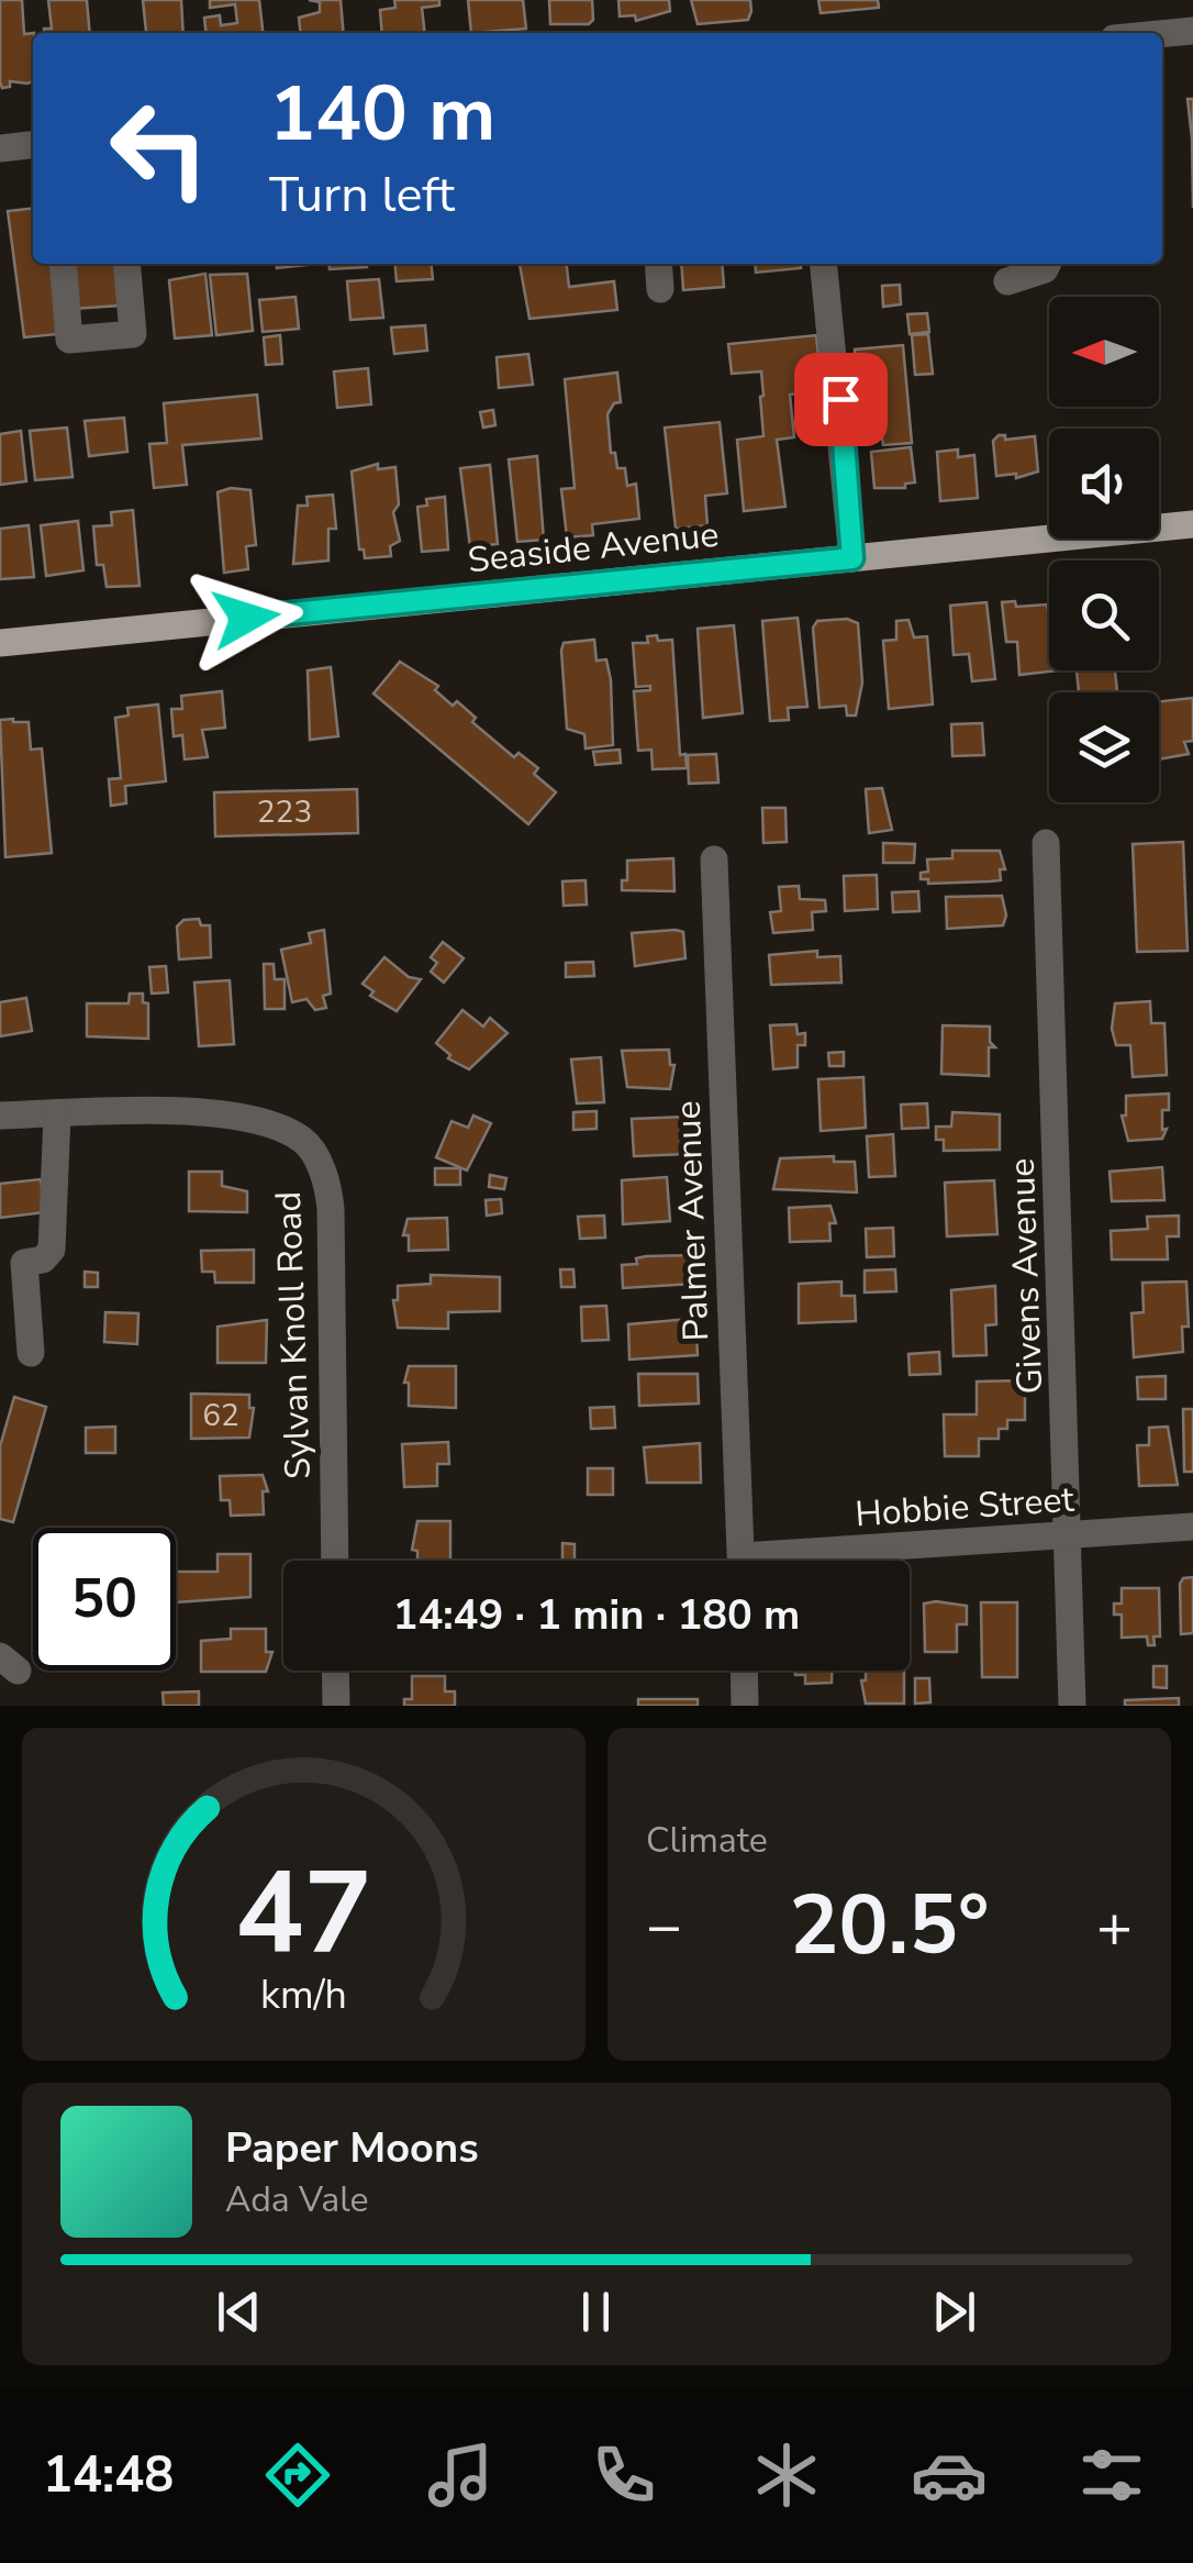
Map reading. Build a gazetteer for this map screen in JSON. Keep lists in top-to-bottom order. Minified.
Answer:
{"streets":{"main road":["Seaside Avenue"],"street":["Palmer Avenue","Givens Avenue","Sylvan Knoll Road","Hobbie Street"]},"crossings":[["Givens Avenue","Hobbie Street"]],"house_numbers":["223","62"],"north":"left","page":{"turn":["140 m","Turn left"],"limit":"50","trip":"14:49 · 1 min · 180 m","tile":"Climate","heat":["−","20.5°","+"],"song":["Paper Moons","Ada Vale"],"tabs":"14:48","gauge":["47","km/h"]}}
